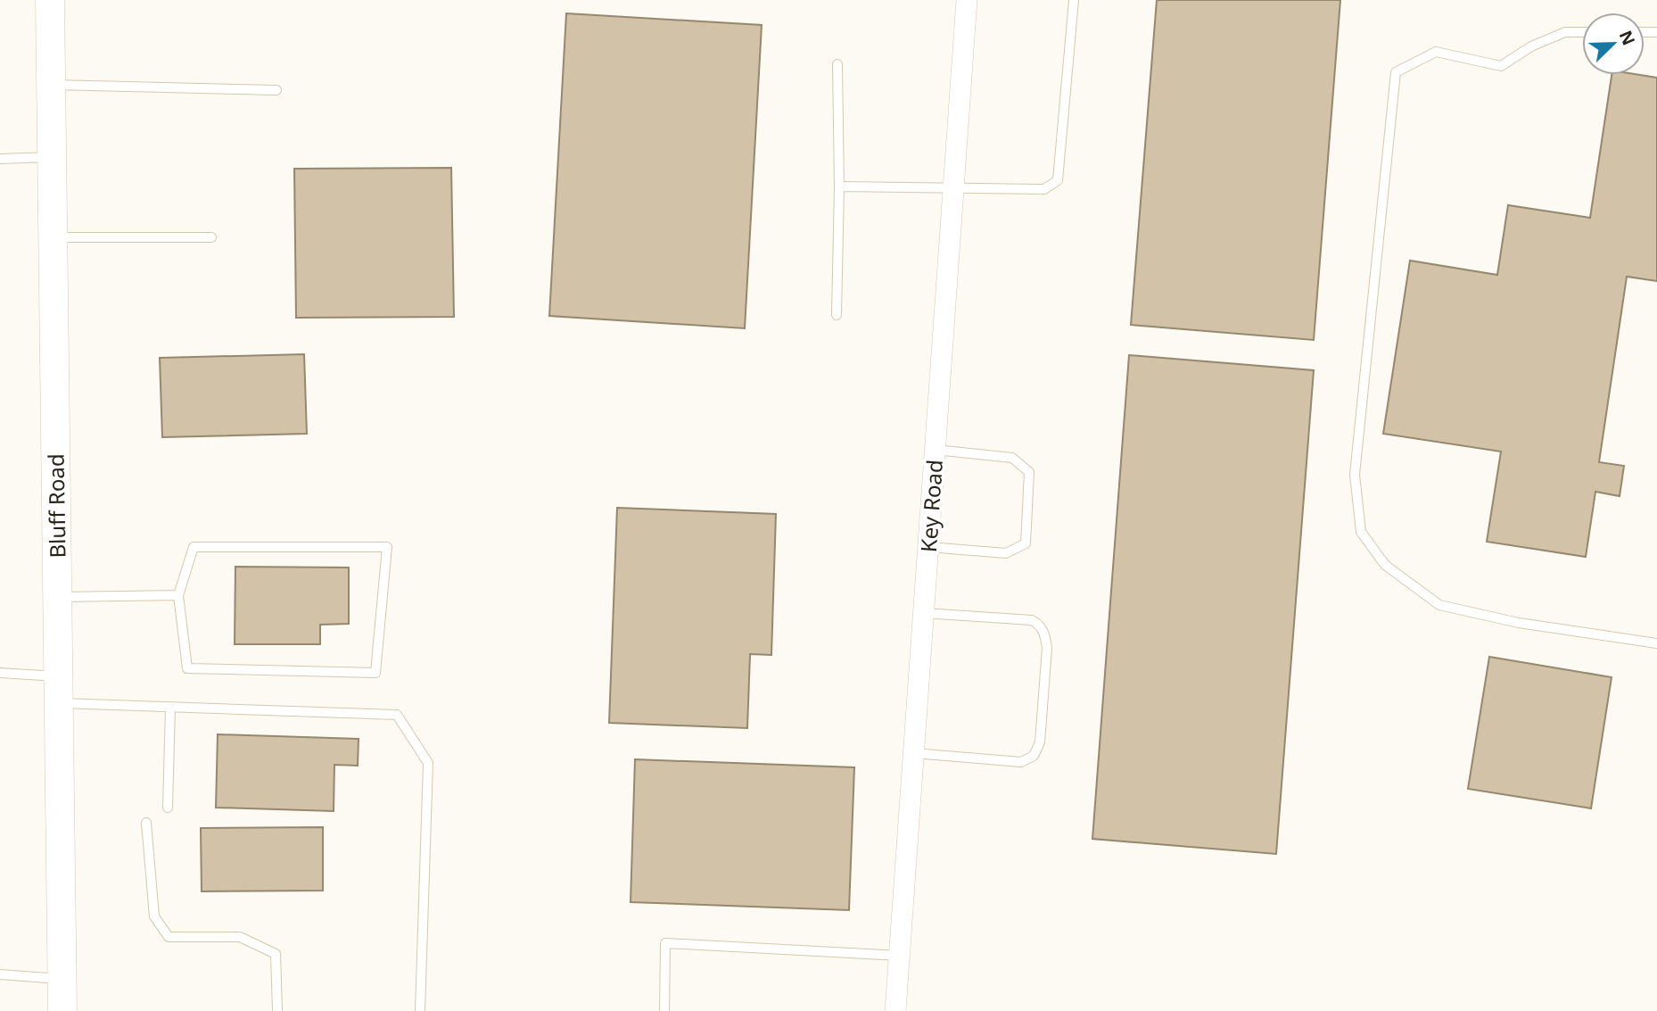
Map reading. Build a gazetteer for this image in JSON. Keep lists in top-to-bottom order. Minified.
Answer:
{"streets":{"main road":["Bluff Road"],"street":["Key Road"]},"north":"top right"}
